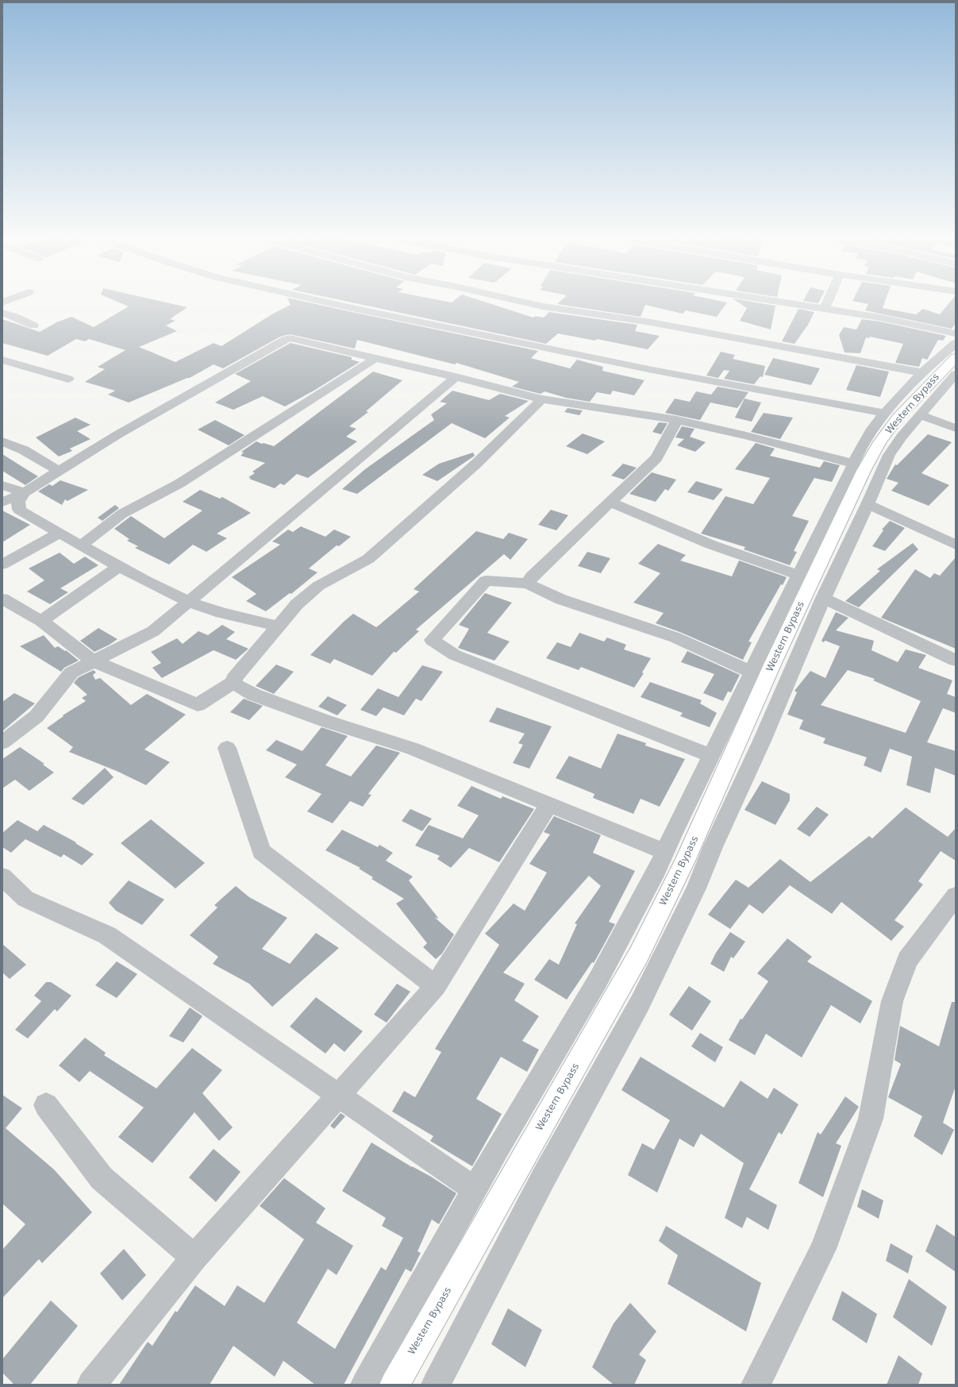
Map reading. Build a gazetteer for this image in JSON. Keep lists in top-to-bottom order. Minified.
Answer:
{"streets":{"main road":["Western Bypass"]}}
